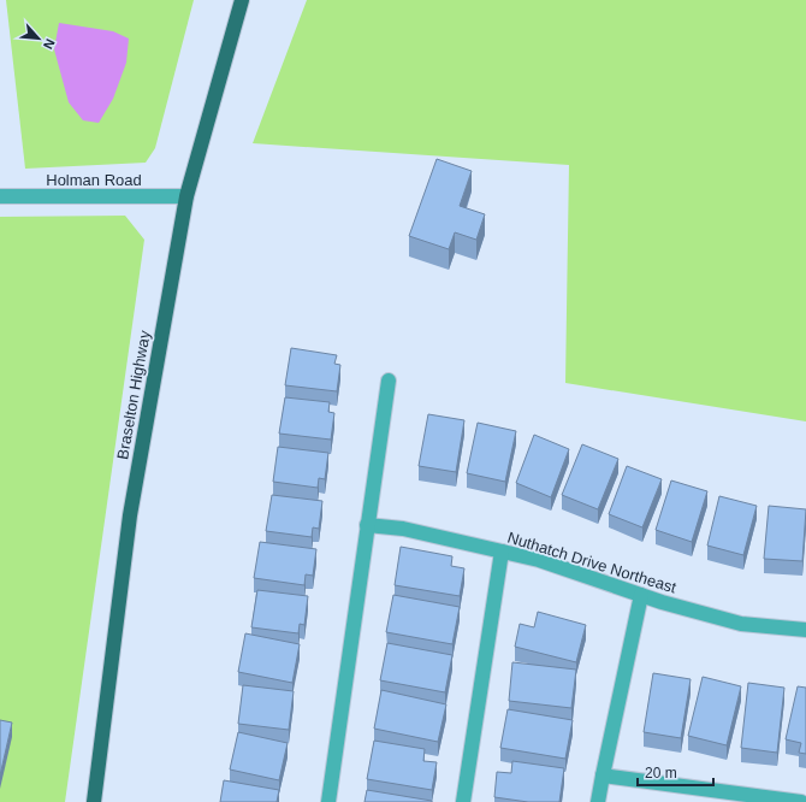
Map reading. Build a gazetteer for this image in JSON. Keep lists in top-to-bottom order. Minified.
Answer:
{"streets":{"main road":["Braselton Highway"],"street":["Holman Road","Nuthatch Drive Northeast"]},"crossings":[["Holman Road","Braselton Highway"]],"scale_bar":"20 m","north":"bottom right"}
